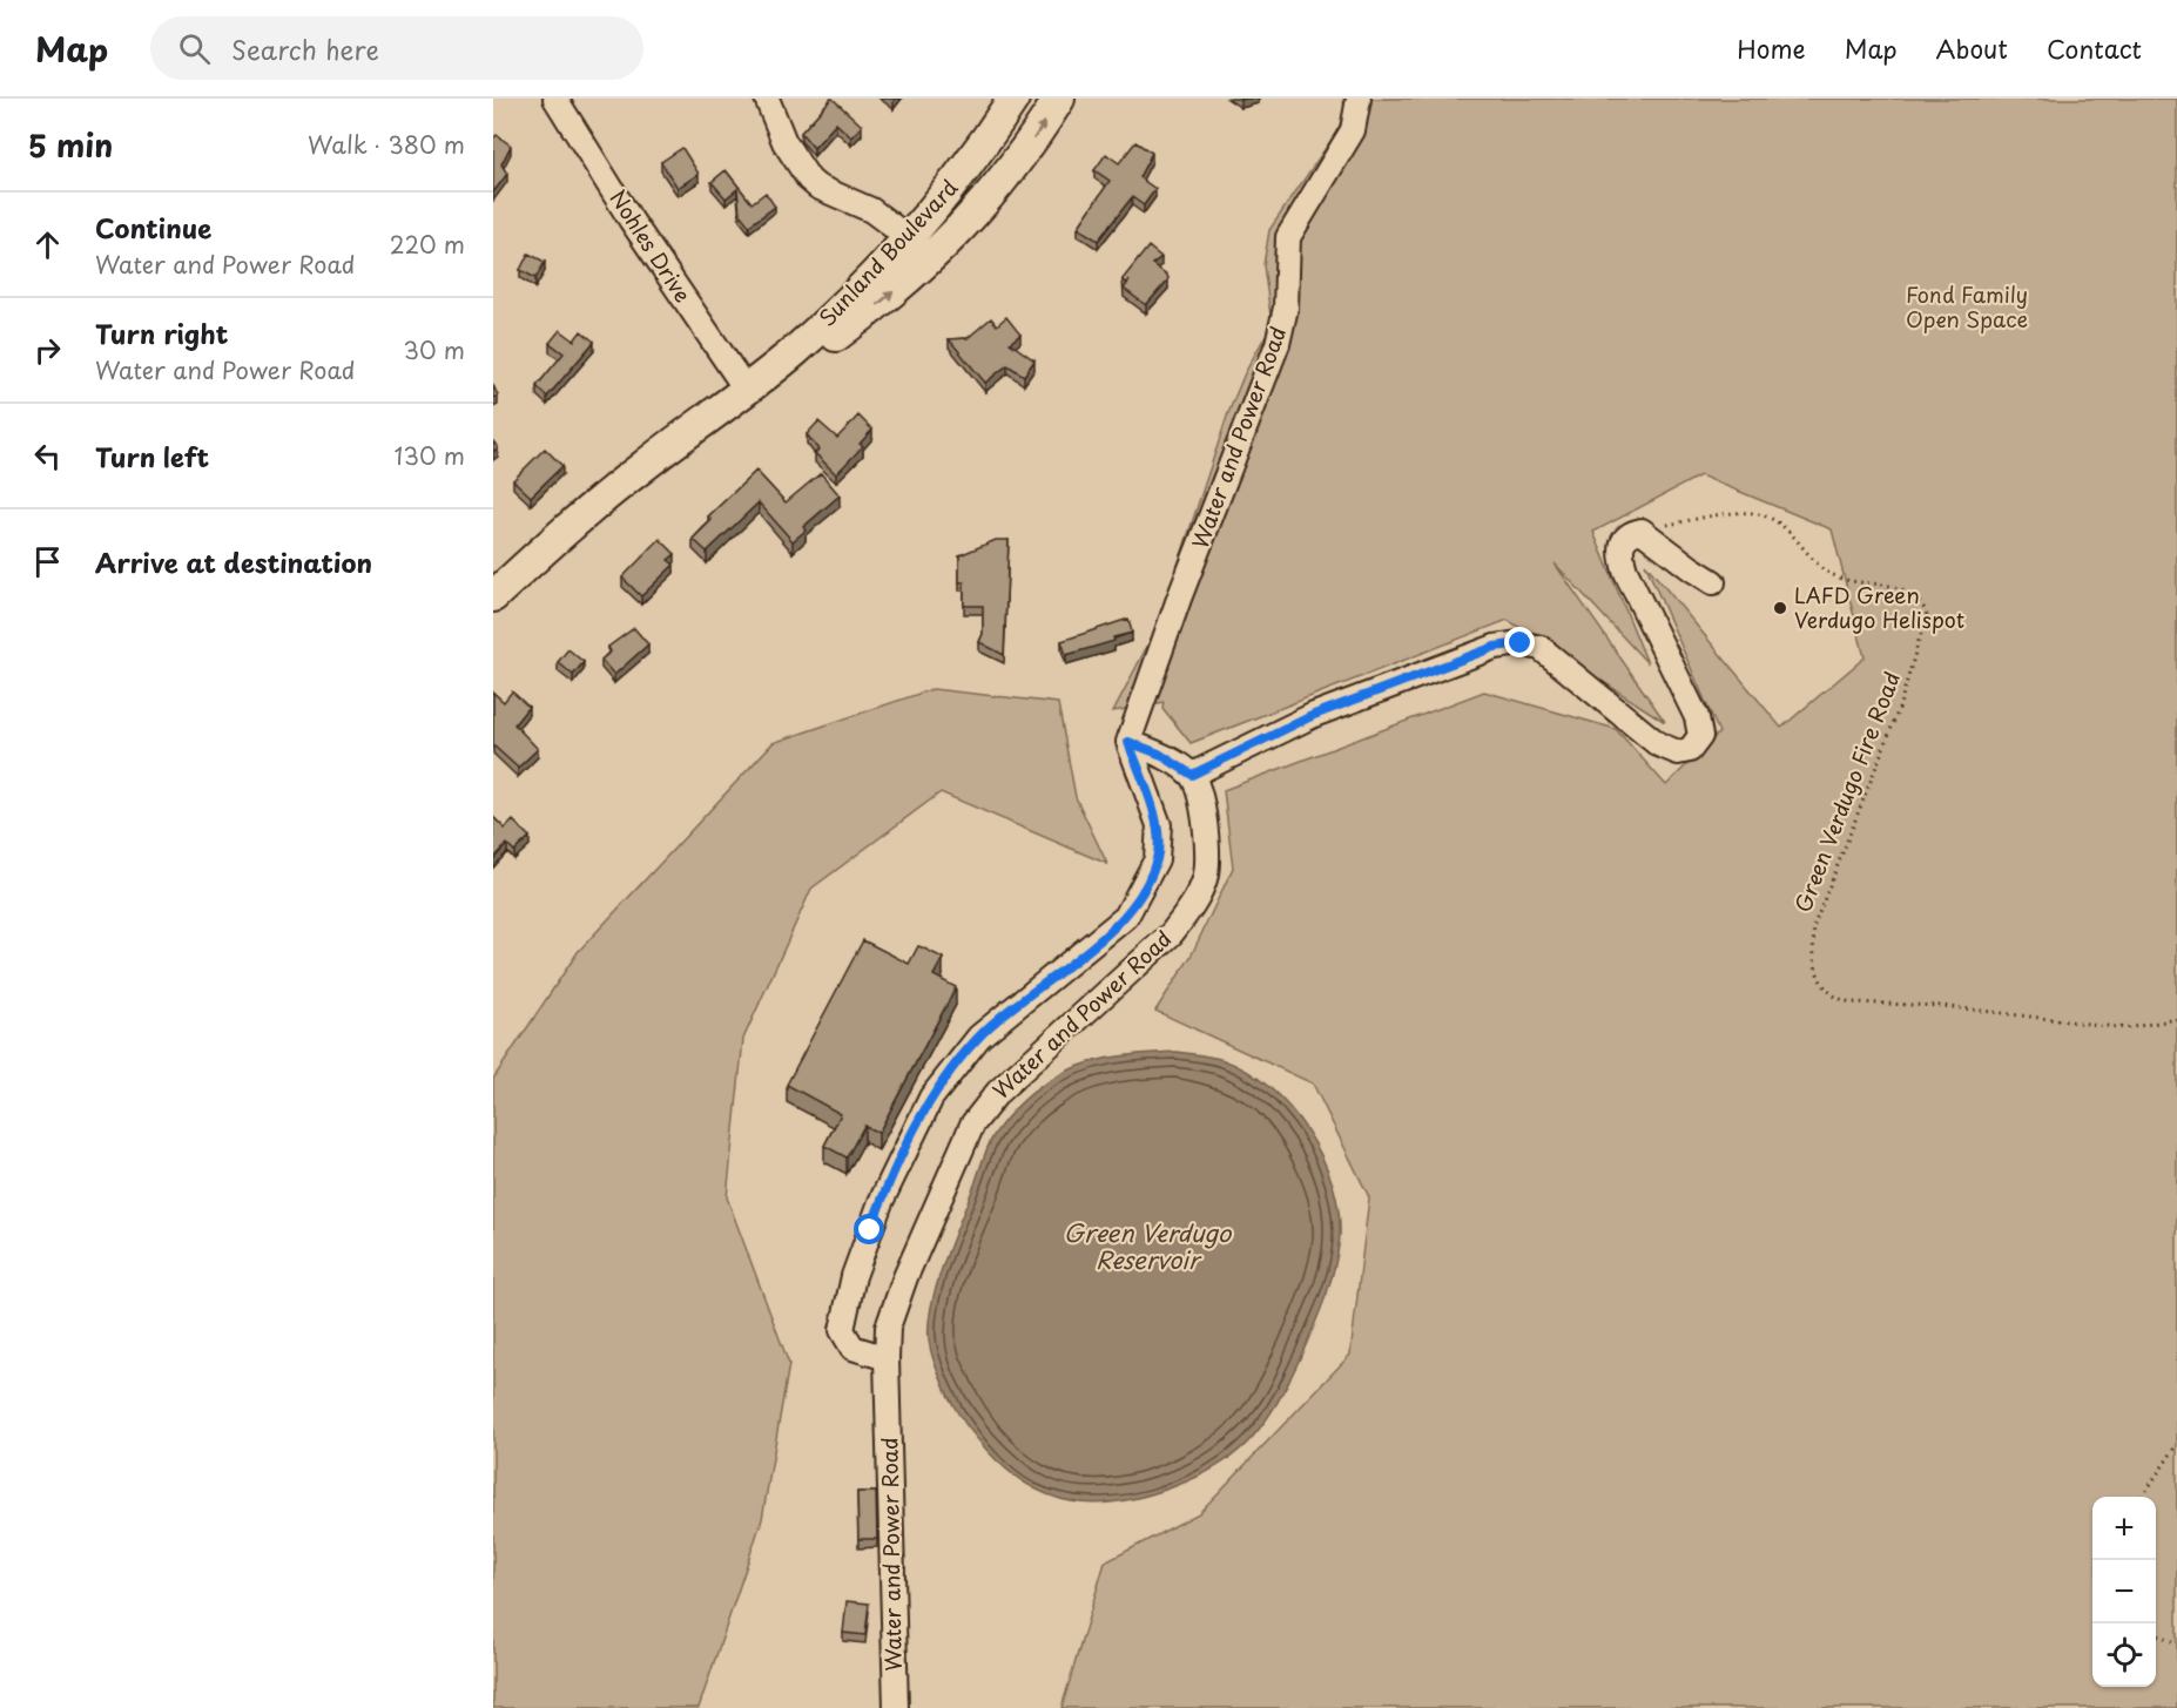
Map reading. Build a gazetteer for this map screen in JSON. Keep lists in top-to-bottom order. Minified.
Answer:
{"streets":{"main road":["Sunland Boulevard"],"street":["Nohles Drive","Water and Power Road"],"path":["Green Verdugo Fire Road"]},"crossings":[["Nohles Drive","Sunland Boulevard"]],"water":["Green Verdugo Reservoir"],"parks":["Fond Family Open Space"],"places":["LAFD Green Verdugo Helispot"],"page":{"header":"Map","search":"Search here","nav":["Home","Map","About","Contact"],"heading":["5 min","Walk · 380 m"],"list":[["Continue","Water and Power Road","220 m"],["Turn right","Water and Power Road","30 m"],["Turn left","130 m"],"Arrive at destination"],"map_buttons":["+","−"]}}
